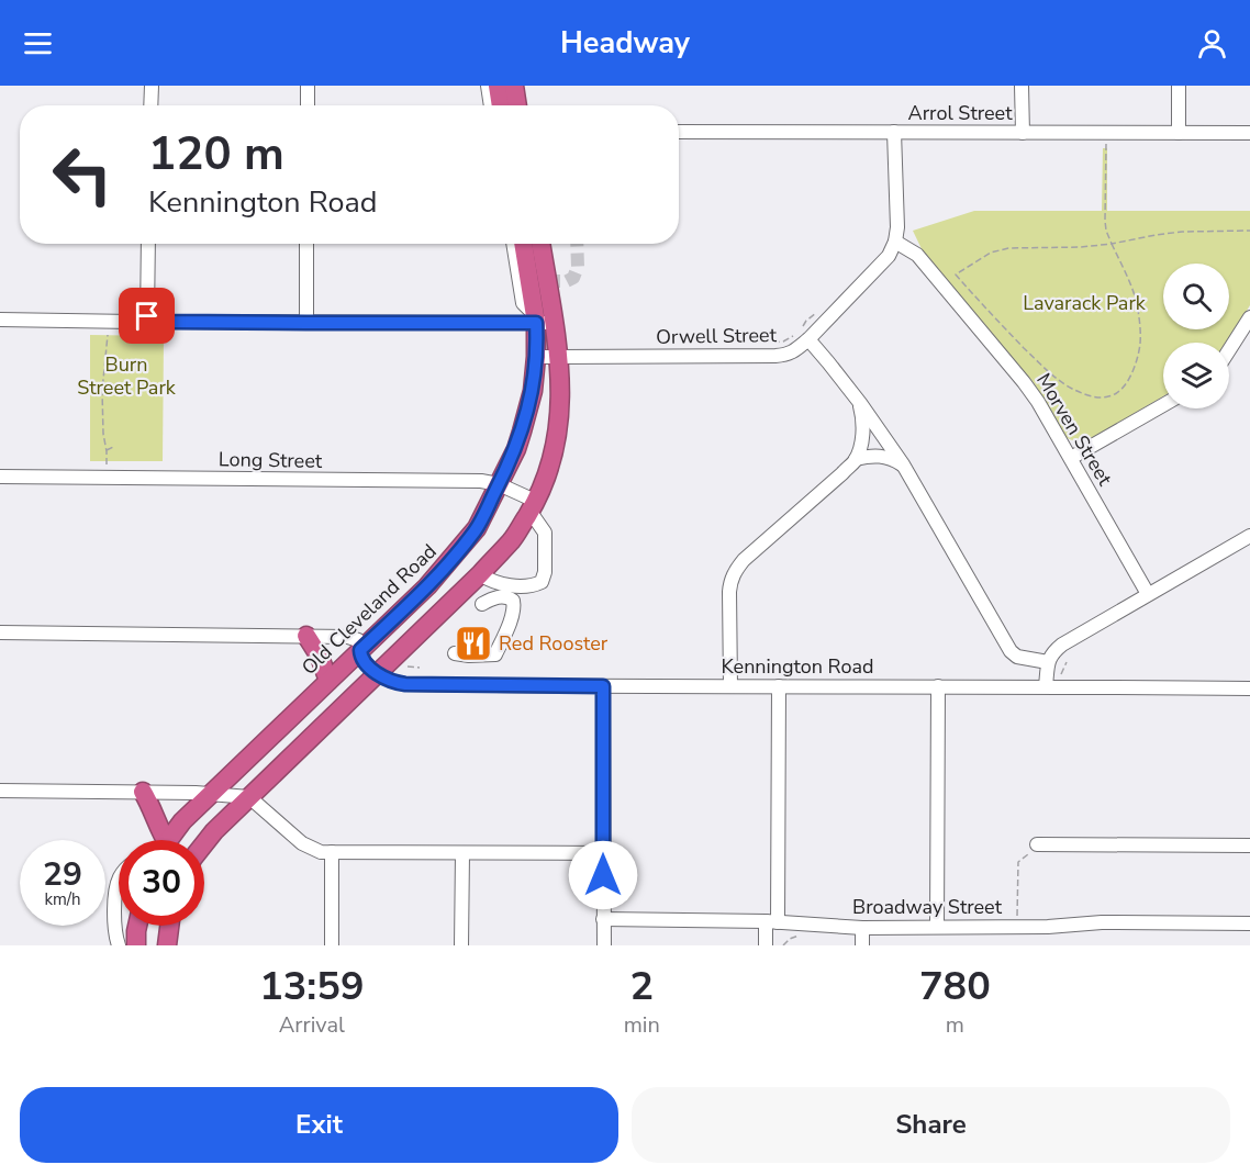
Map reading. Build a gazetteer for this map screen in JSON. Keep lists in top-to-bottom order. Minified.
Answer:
{"streets":{"highway":["Old Cleveland Road"],"street":["Arrol Street","Orwell Street","Morven Street","Long Street","Kennington Road","Broadway Street"]},"crossings":[["Orwell Street","Morven Street"],["Orwell Street","Old Cleveland Road"],["Long Street","Old Cleveland Road"],["Old Cleveland Road","Kennington Road"]],"parks":["Lavarack Park","Burn Street Park"],"places":{"restaurant":["Red Rooster"]},"page":{"header":"Headway","turn":["120 m","Kennington Road"],"speed":"29 km/h","limit":"30","eta":["13:59","Arrival","2","min","780","m"],"buttons":["Exit","Share"]}}
